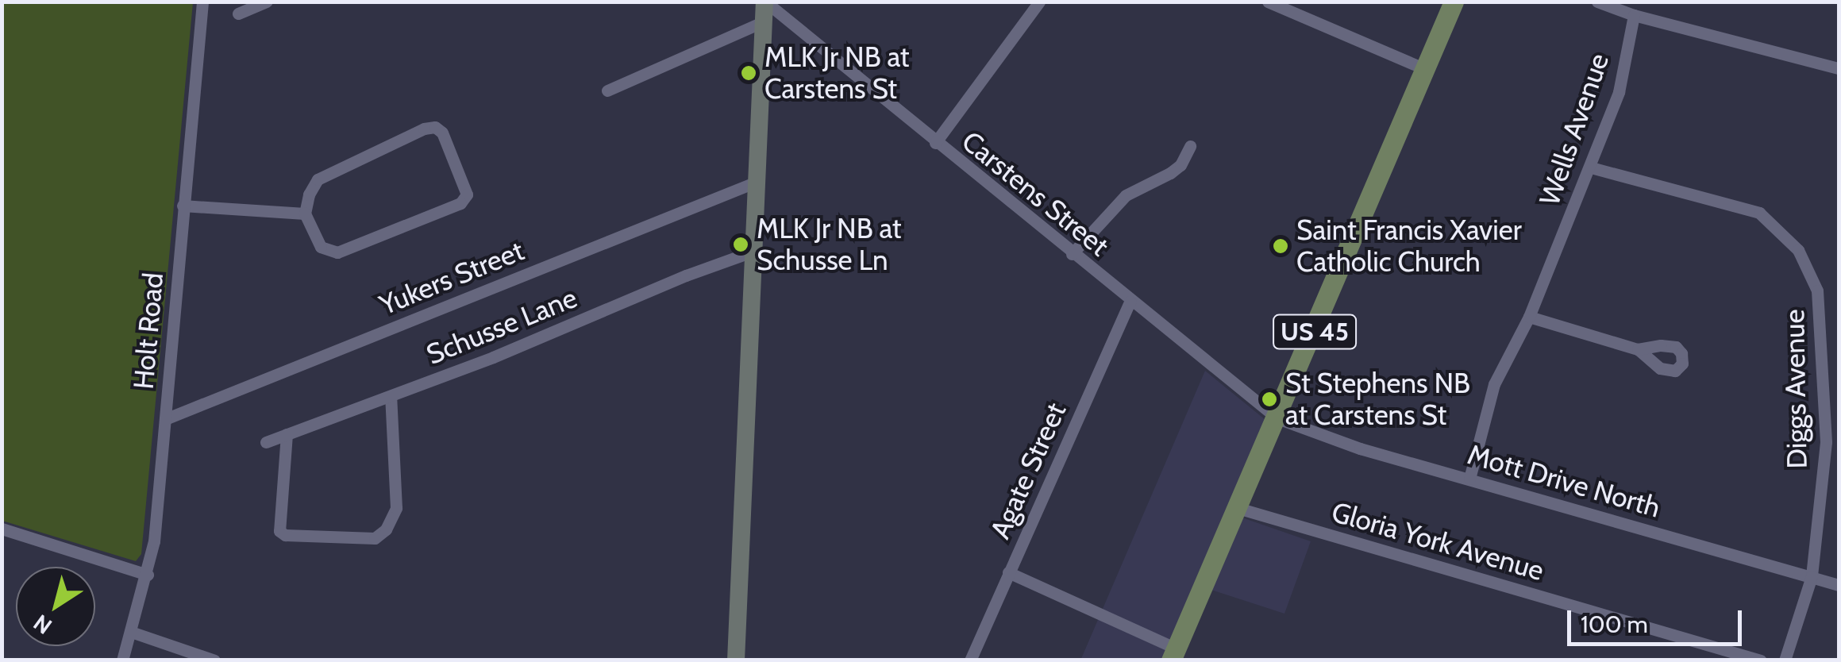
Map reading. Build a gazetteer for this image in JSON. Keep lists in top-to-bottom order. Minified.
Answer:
{"streets":{"main road":["US 45"],"street":["Wells Avenue","Carstens Street","Yukers Street","Schusse Lane","Holt Road","Diggs Avenue","Agate Street","Mott Drive North","Gloria York Avenue"]},"crossings":[["Wells Avenue","Diggs Avenue"],["Wells Avenue","Mott Drive North"],["Carstens Street","US 45"],["Carstens Street","Agate Street"],["Carstens Street","Mott Drive North"],["Yukers Street","Holt Road"],["US 45","Mott Drive North"],["US 45","Gloria York Avenue"],["Diggs Avenue","Mott Drive North"]],"places":["MLK Jr NB at Carstens St","MLK Jr NB at Schusse Ln","Saint Francis Xavier Catholic Church","St Stephens NB at Carstens St"],"scale_bar":"100 m","north":"bottom left"}
